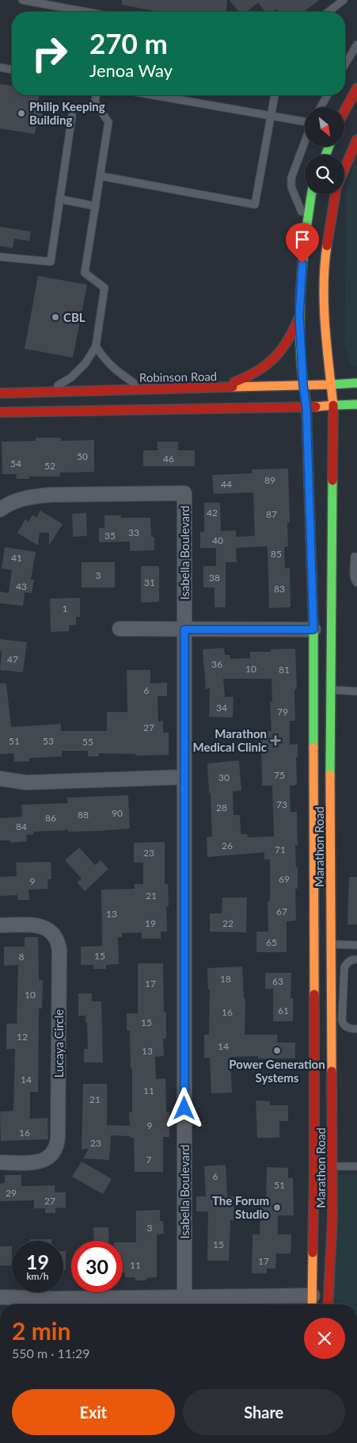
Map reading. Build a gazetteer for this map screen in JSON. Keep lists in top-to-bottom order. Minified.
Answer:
{"streets":{"main road":["Robinson Road","Marathon Road"],"street":["Isabella Boulevard","Lucaya Circle"]},"crossings":[["Robinson Road","Marathon Road"]],"places":{"other":["Philip Keeping Building","CBL","Power Generation Systems","The Forum Studio"],"health":["Marathon Medical Clinic"]},"house_numbers":["50","46","54","52","89","44","42","87","33","35","40","85","41","3","38","31","43","83","1","47","36","10","81","6","34","79","27","51","53","55","75","30","73","28","90","88","86","84","26","71","23","69","9","21","67","13","19","22","65","15","8","18","63","17","10","61","16","15","12","14","13","14","11","21","9","16","23","7","6","51","29","27","3","15","17","11"],"north":"bottom right","page":{"turn":["270 m","Jenoa Way"],"speed":"19 km/h","limit":"30","heading":["2 min","550 m · 11:29"],"buttons":["Exit","Share"]}}
